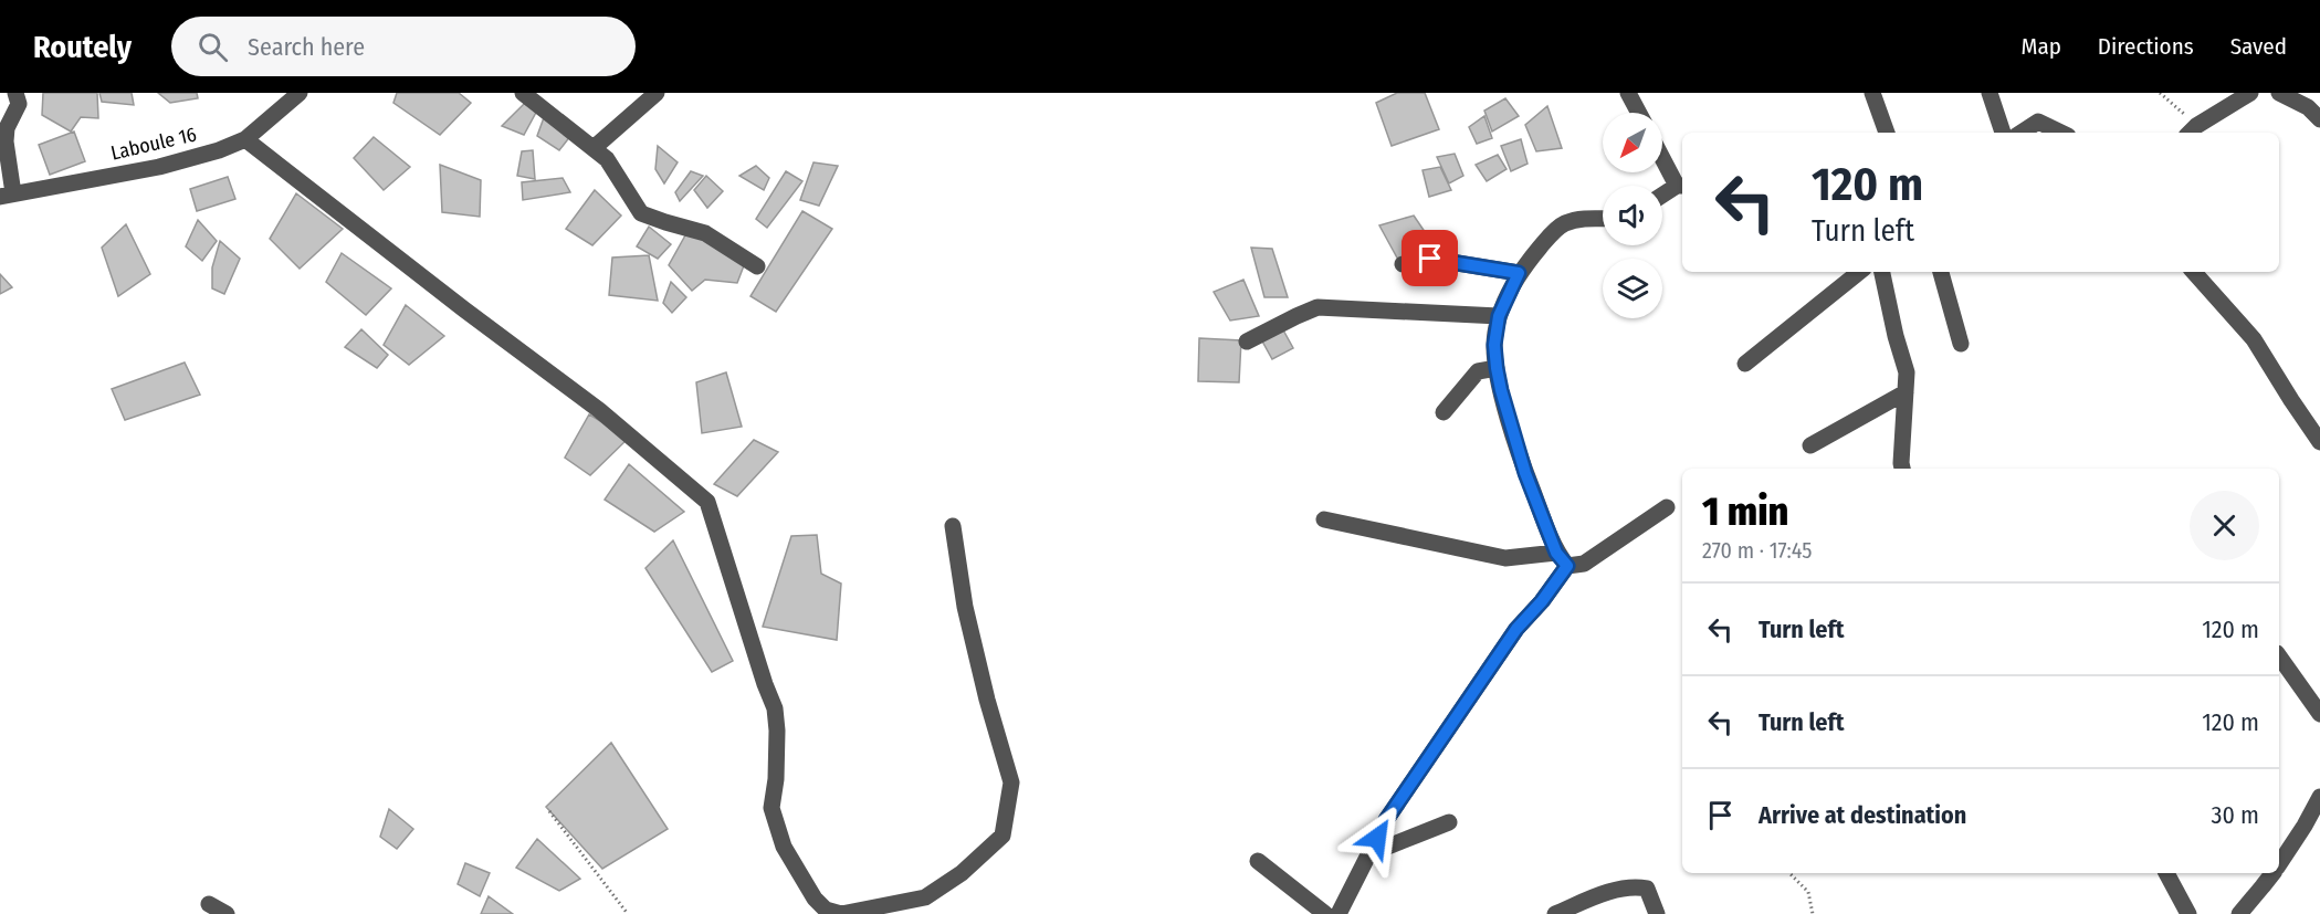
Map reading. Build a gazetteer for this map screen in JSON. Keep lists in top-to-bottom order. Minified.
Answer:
{"streets":{"street":["Laboule 16"]},"north":"bottom left","page":{"header":"Routely","search":"Search here","nav":["Map","Directions","Saved"],"turn":["120 m","Turn left"],"heading":["1 min","270 m · 17:45"],"list":[{"name":"Turn left","value":"120 m"},{"name":"Turn left","value":"120 m"},{"name":"Arrive at destination","value":"30 m"}]}}
